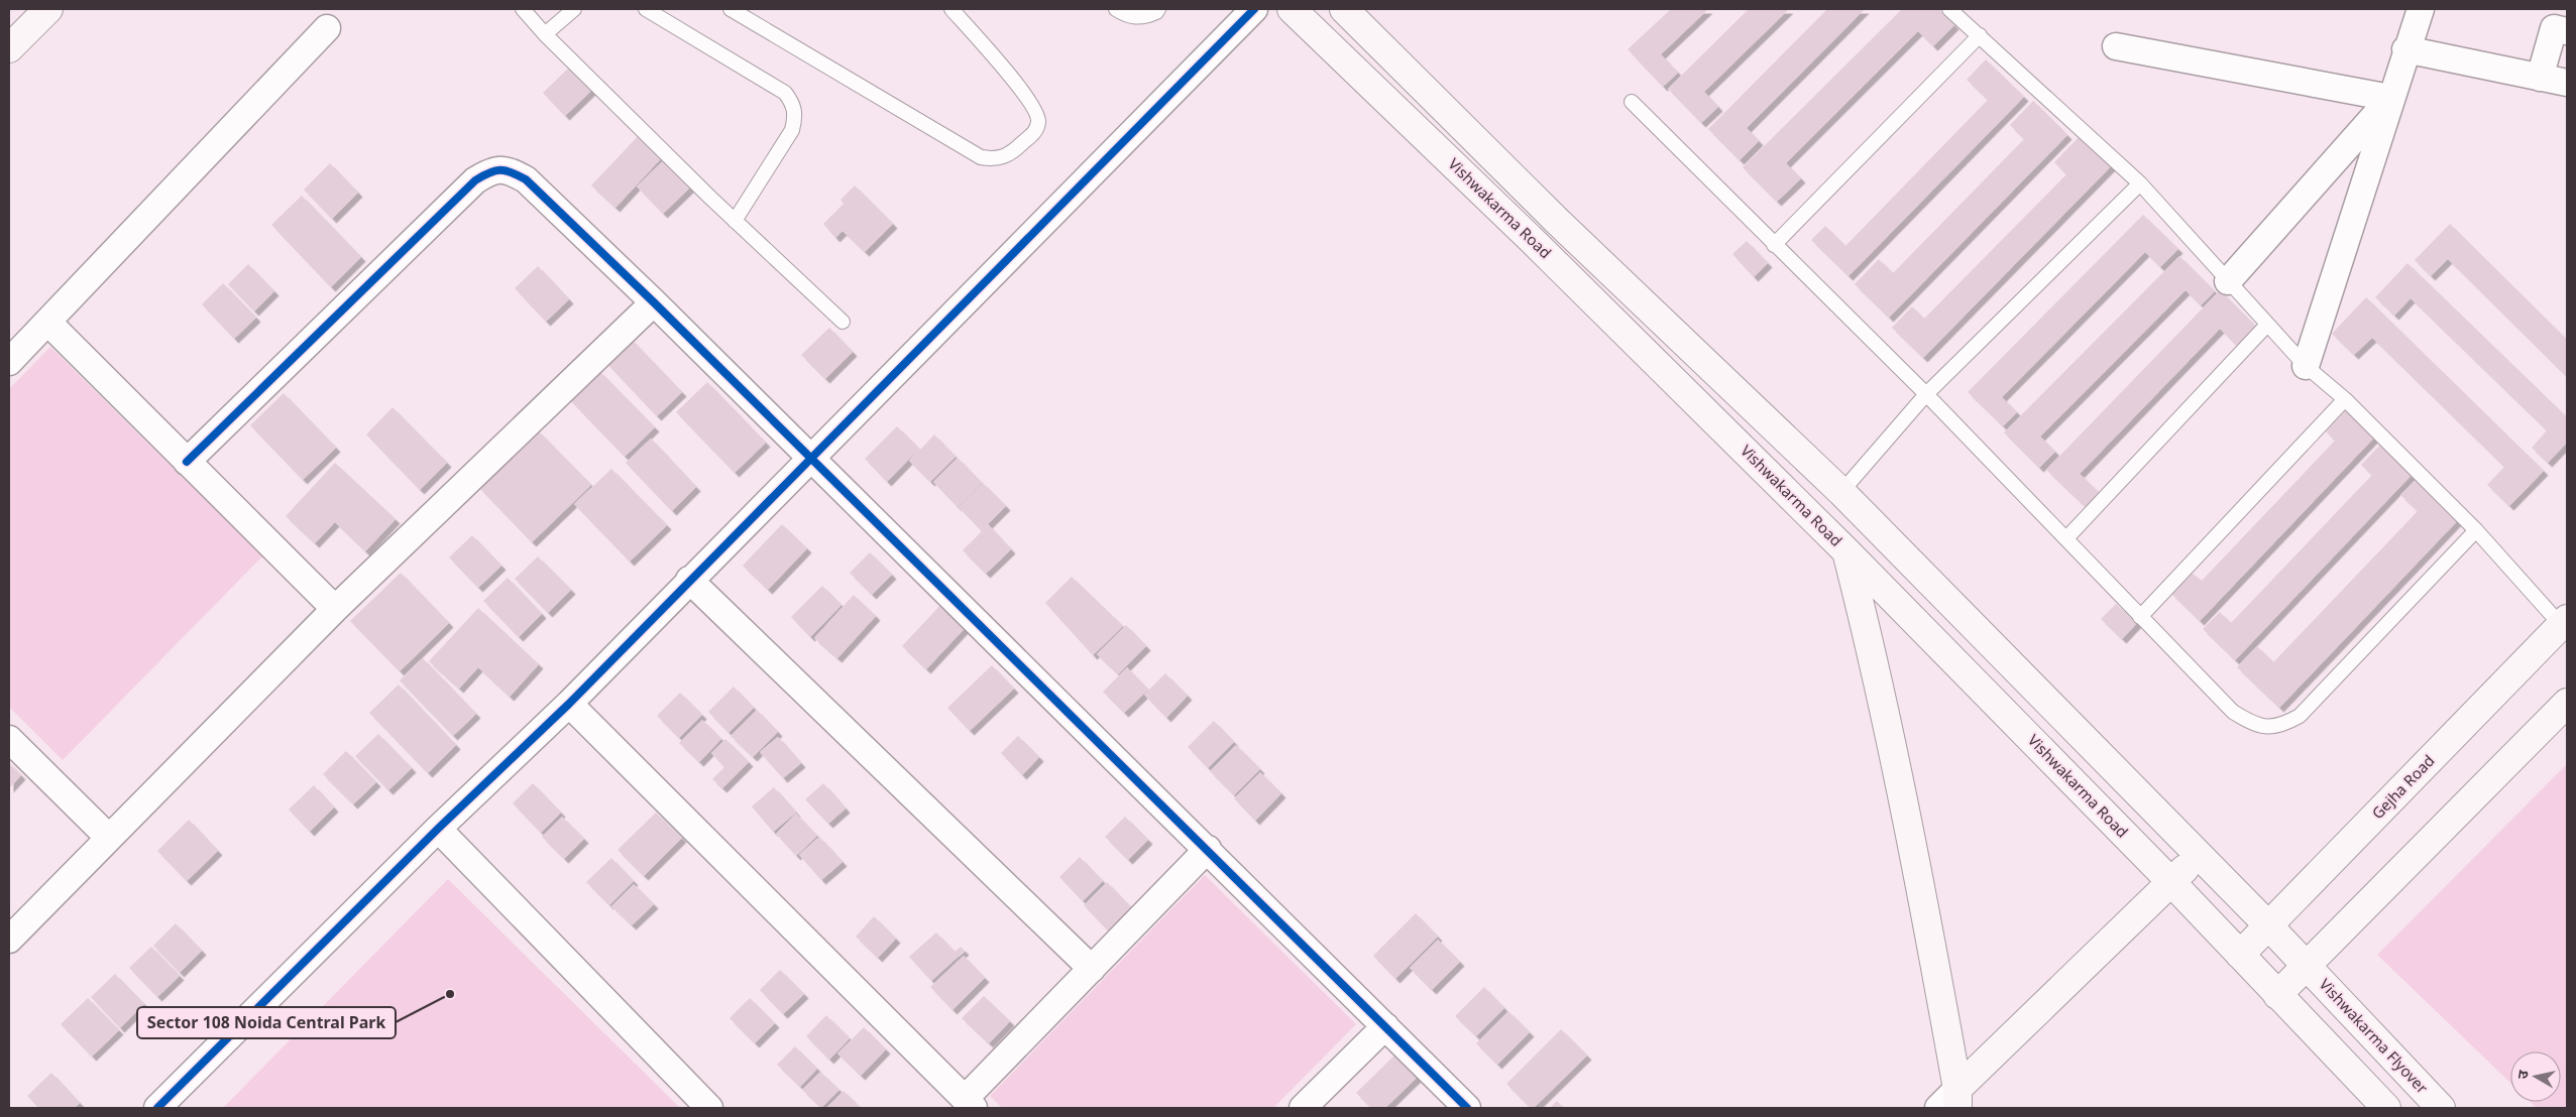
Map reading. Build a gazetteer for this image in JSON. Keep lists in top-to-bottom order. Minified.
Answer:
{"streets":{"main road":["Vishwakarma Road","Gejha Road","Vishwakarma Flyover"]},"crossings":[["Vishwakarma Road","Gejha Road"],["Vishwakarma Road","Vishwakarma Flyover"]],"places":["Sector 108 Noida Central Park"],"north":"left"}
